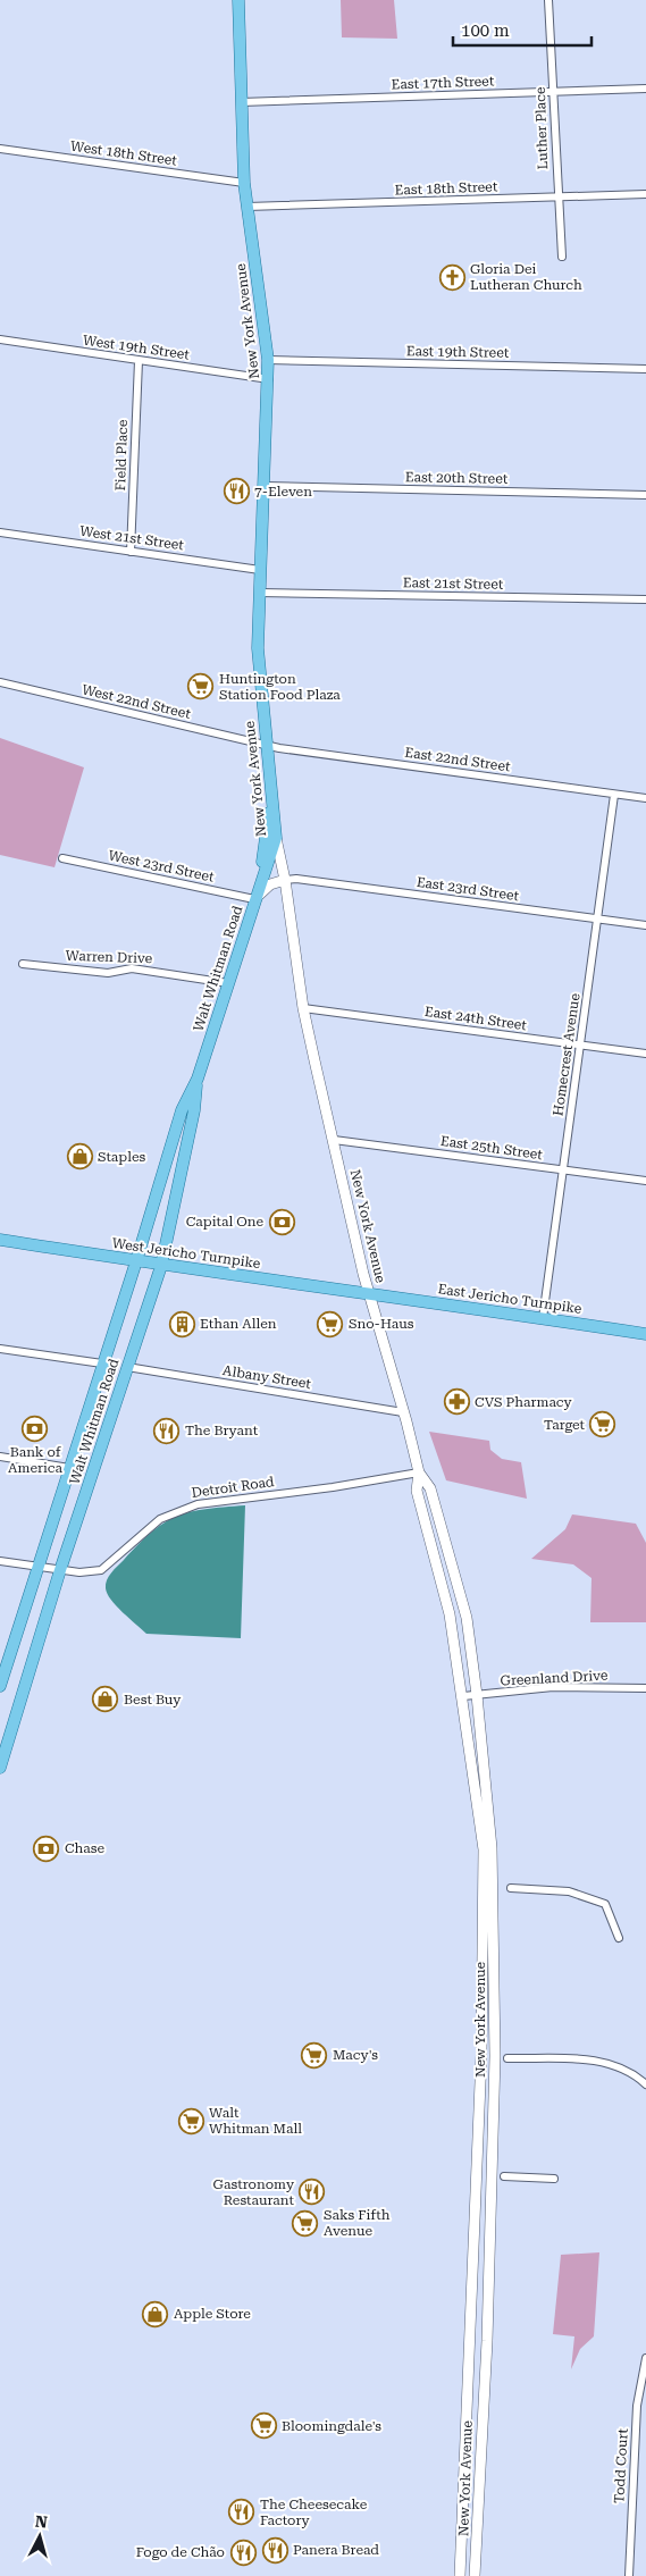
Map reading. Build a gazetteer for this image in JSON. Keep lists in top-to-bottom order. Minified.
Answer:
{"streets":{"main road":["New York Avenue","Walt Whitman Road","West Jericho Turnpike","East Jericho Turnpike"],"street":["East 17th Street","Luther Place","West 18th Street","East 18th Street","West 19th Street","East 19th Street","Field Place","East 20th Street","West 21st Street","East 21st Street","West 22nd Street","East 22nd Street","West 23rd Street","East 23rd Street","Warren Drive","East 24th Street","Homecrest Avenue","East 25th Street","Albany Street","Detroit Road","Greenland Drive","Todd Court"]},"crossings":[["East 17th Street","Luther Place"],["East 17th Street","New York Avenue"],["Luther Place","East 18th Street"],["West 18th Street","New York Avenue"],["East 18th Street","New York Avenue"],["New York Avenue","West 19th Street"],["New York Avenue","East 19th Street"],["New York Avenue","East 20th Street"],["New York Avenue","West 21st Street"],["New York Avenue","East 21st Street"],["New York Avenue","West 22nd Street"],["New York Avenue","East 22nd Street"],["New York Avenue","East 23rd Street"],["New York Avenue","Walt Whitman Road"],["New York Avenue","East 24th Street"],["New York Avenue","East 25th Street"],["New York Avenue","West Jericho Turnpike"],["New York Avenue","East Jericho Turnpike"],["New York Avenue","Albany Street"],["New York Avenue","Detroit Road"],["New York Avenue","Greenland Drive"],["West 19th Street","Field Place"],["Field Place","West 21st Street"],["West 22nd Street","East 22nd Street"],["East 22nd Street","Homecrest Avenue"],["West 23rd Street","Walt Whitman Road"],["East 23rd Street","Homecrest Avenue"],["Warren Drive","Walt Whitman Road"],["Walt Whitman Road","West Jericho Turnpike"],["Walt Whitman Road","Albany Street"],["Walt Whitman Road","Detroit Road"],["East 24th Street","Homecrest Avenue"],["Homecrest Avenue","East 25th Street"],["Homecrest Avenue","East Jericho Turnpike"],["West Jericho Turnpike","East Jericho Turnpike"]],"places":{"church":["Gloria Dei Lutheran Church"],"restaurant":["7-Eleven","The Bryant","Gastronomy Restaurant","The Cheesecake Factory","Panera Bread","Fogo de Chão"],"supermarket":["Huntington Station Food Plaza","Sno-Haus","Target","Macy's","Walt Whitman Mall","Saks Fifth Avenue","Bloomingdale's"],"shop":["Staples","Best Buy","Apple Store"],"bank":["Capital One","Bank of America","Chase"],"building":["Ethan Allen"],"pharmacy":["CVS Pharmacy"]},"scale_bar":"100 m","north":"top"}
